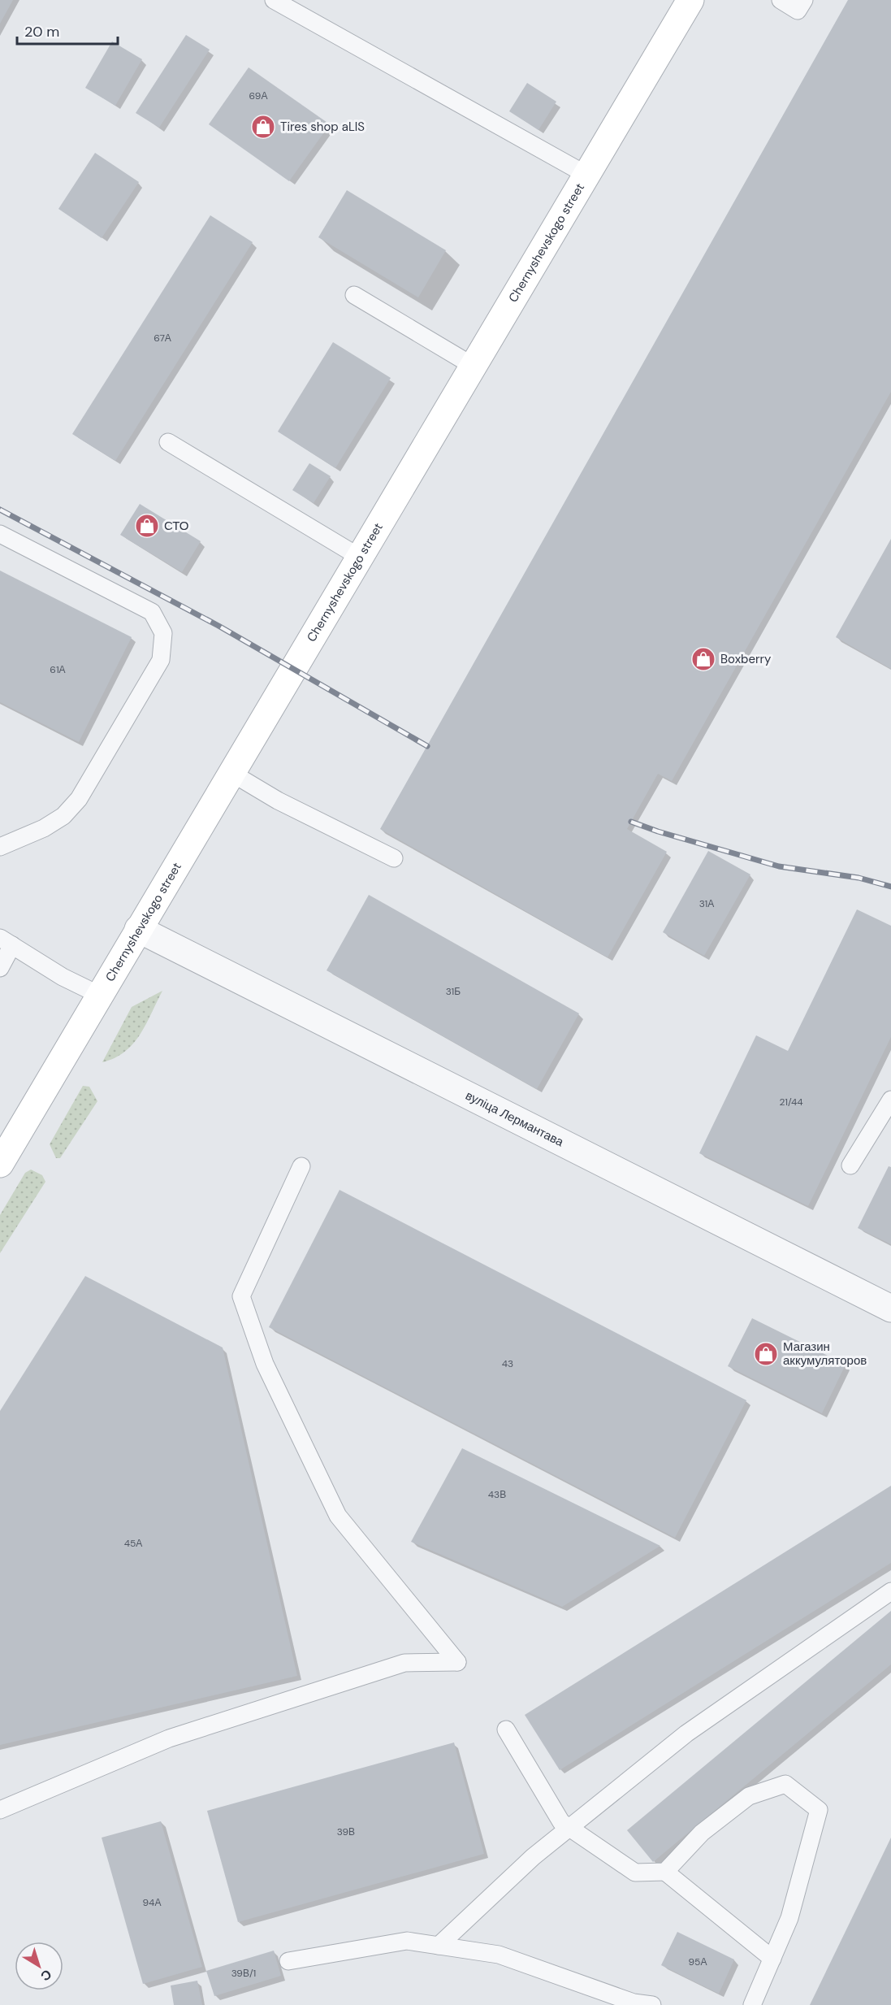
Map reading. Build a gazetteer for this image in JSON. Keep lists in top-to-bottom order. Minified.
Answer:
{"streets":{"main road":["Chernyshevskogo street"],"street":["вуліца Лермантава"]},"crossings":[["Chernyshevskogo street","вуліца Лермантава"]],"places":{"shop":["Tires shop aLIS","СТО","Boxberry","Магазин аккумуляторов"]},"house_numbers":["69А","67А","61А","31А","31Б","21/44","43","43В","45А","39В","94А","95А","39В/1"],"scale_bar":"20 m","north":"bottom right"}
